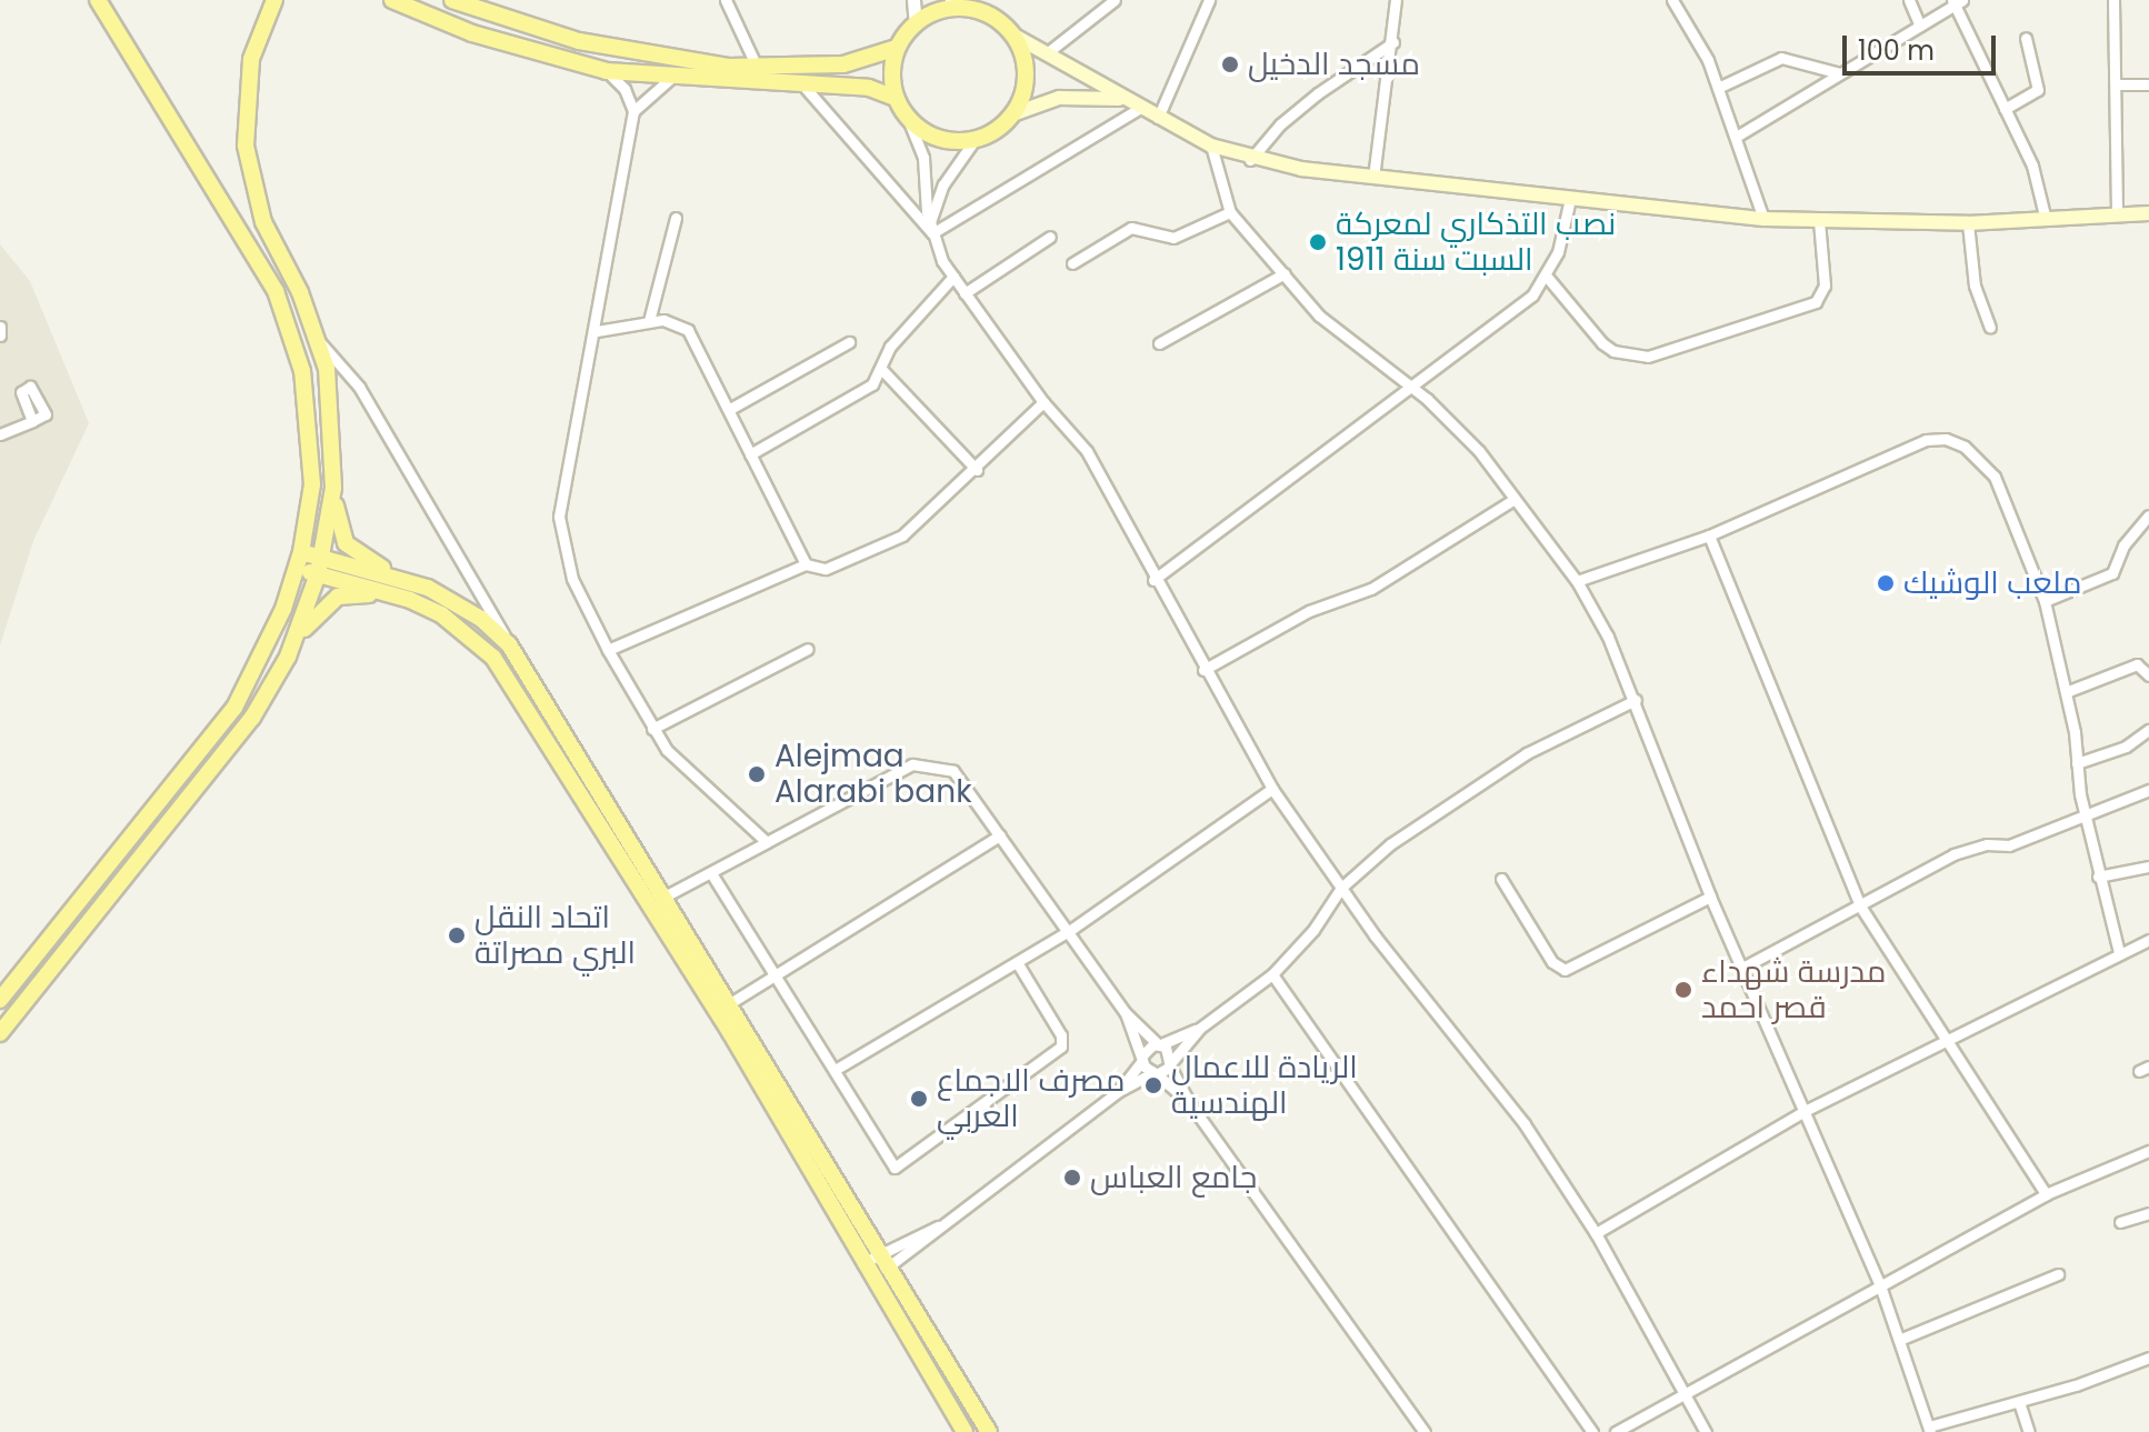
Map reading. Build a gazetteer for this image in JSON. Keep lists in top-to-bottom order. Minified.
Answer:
{"places":["مسجد الدخيل","نصب التذكاري لمعركة السبت سنة 1911","ملعب الوشيك","Alejmaa Alarabi bank","اتحاد النقل البري مصراتة","مدرسة شهداء قصر احمد","الريادة للاعمال الهندسية","مصرف الاجماع العربي","جامع العباس"],"scale_bar":"100 m"}
